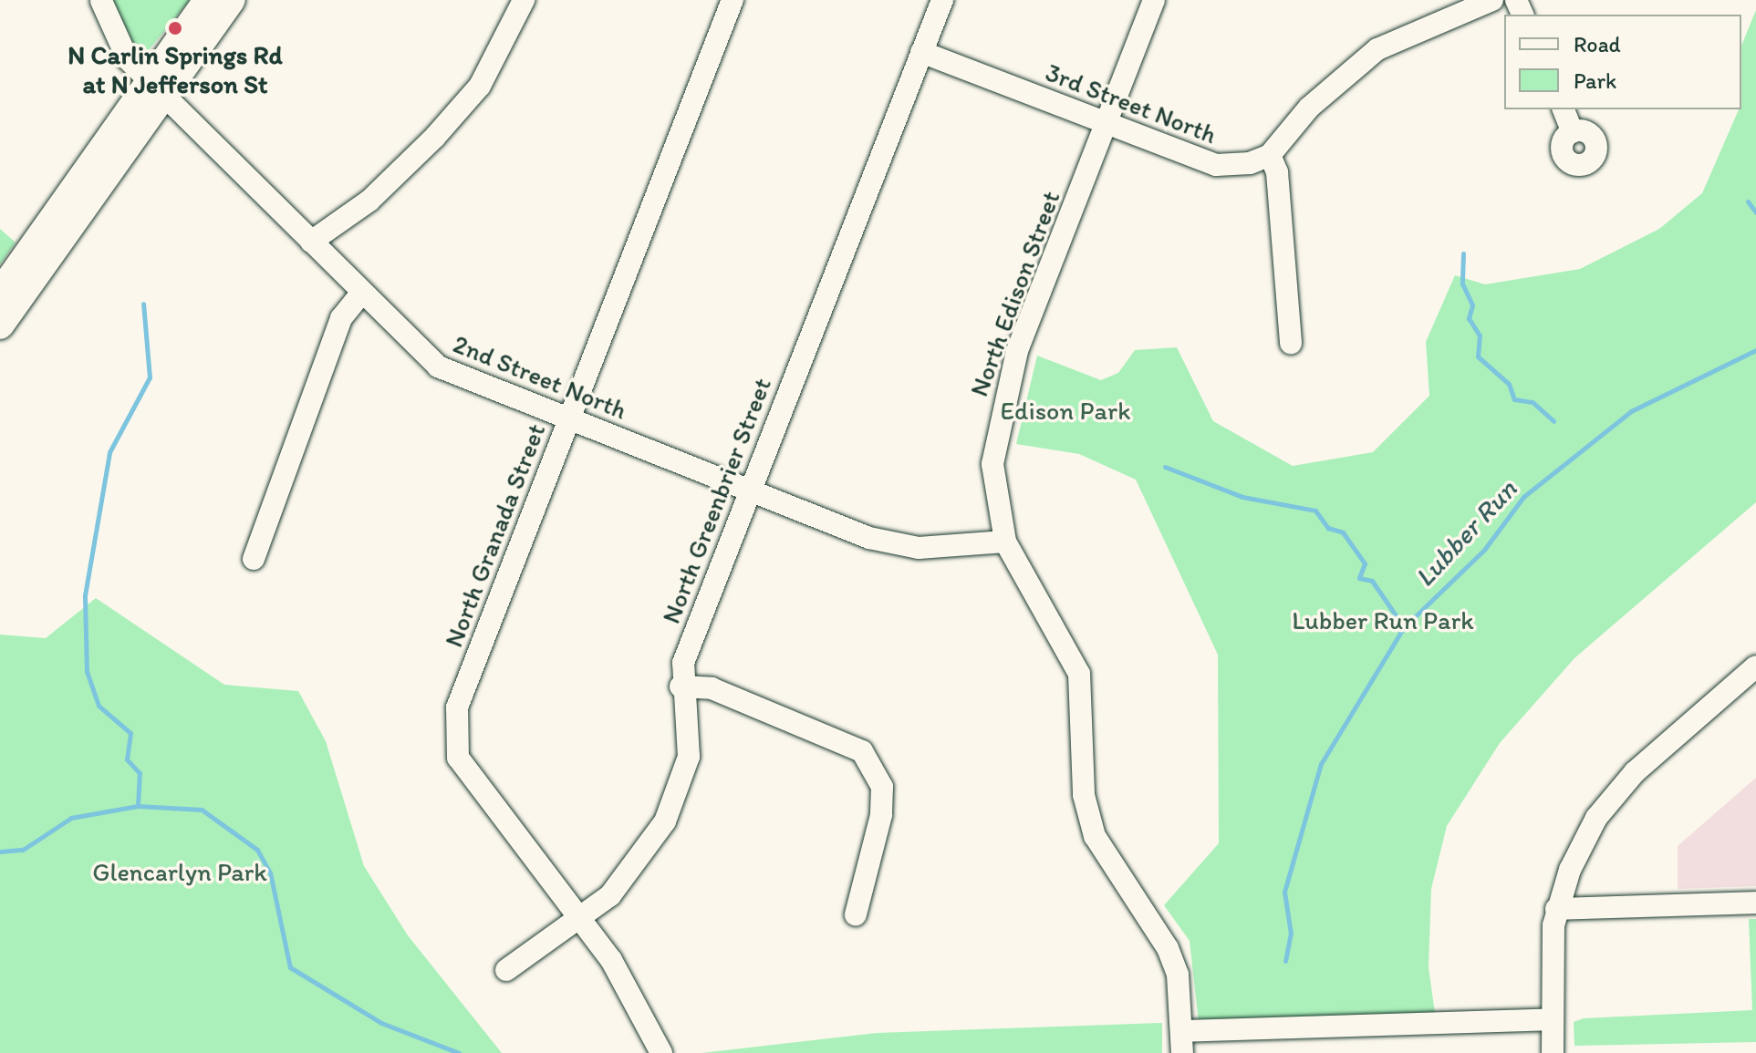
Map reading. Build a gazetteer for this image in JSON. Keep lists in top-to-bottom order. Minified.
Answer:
{"streets":{"street":["3rd Street North","North Edison Street","2nd Street North","North Greenbrier Street","North Granada Street"]},"crossings":[["3rd Street North","North Edison Street"],["3rd Street North","North Greenbrier Street"],["North Edison Street","2nd Street North"],["2nd Street North","North Greenbrier Street"],["2nd Street North","North Granada Street"],["North Greenbrier Street","North Granada Street"]],"water":["Lubber Run"],"parks":["Edison Park","Lubber Run Park","Glencarlyn Park"],"places":["N Carlin Springs Rd at N Jefferson St"],"legend":["Road","Park"]}
